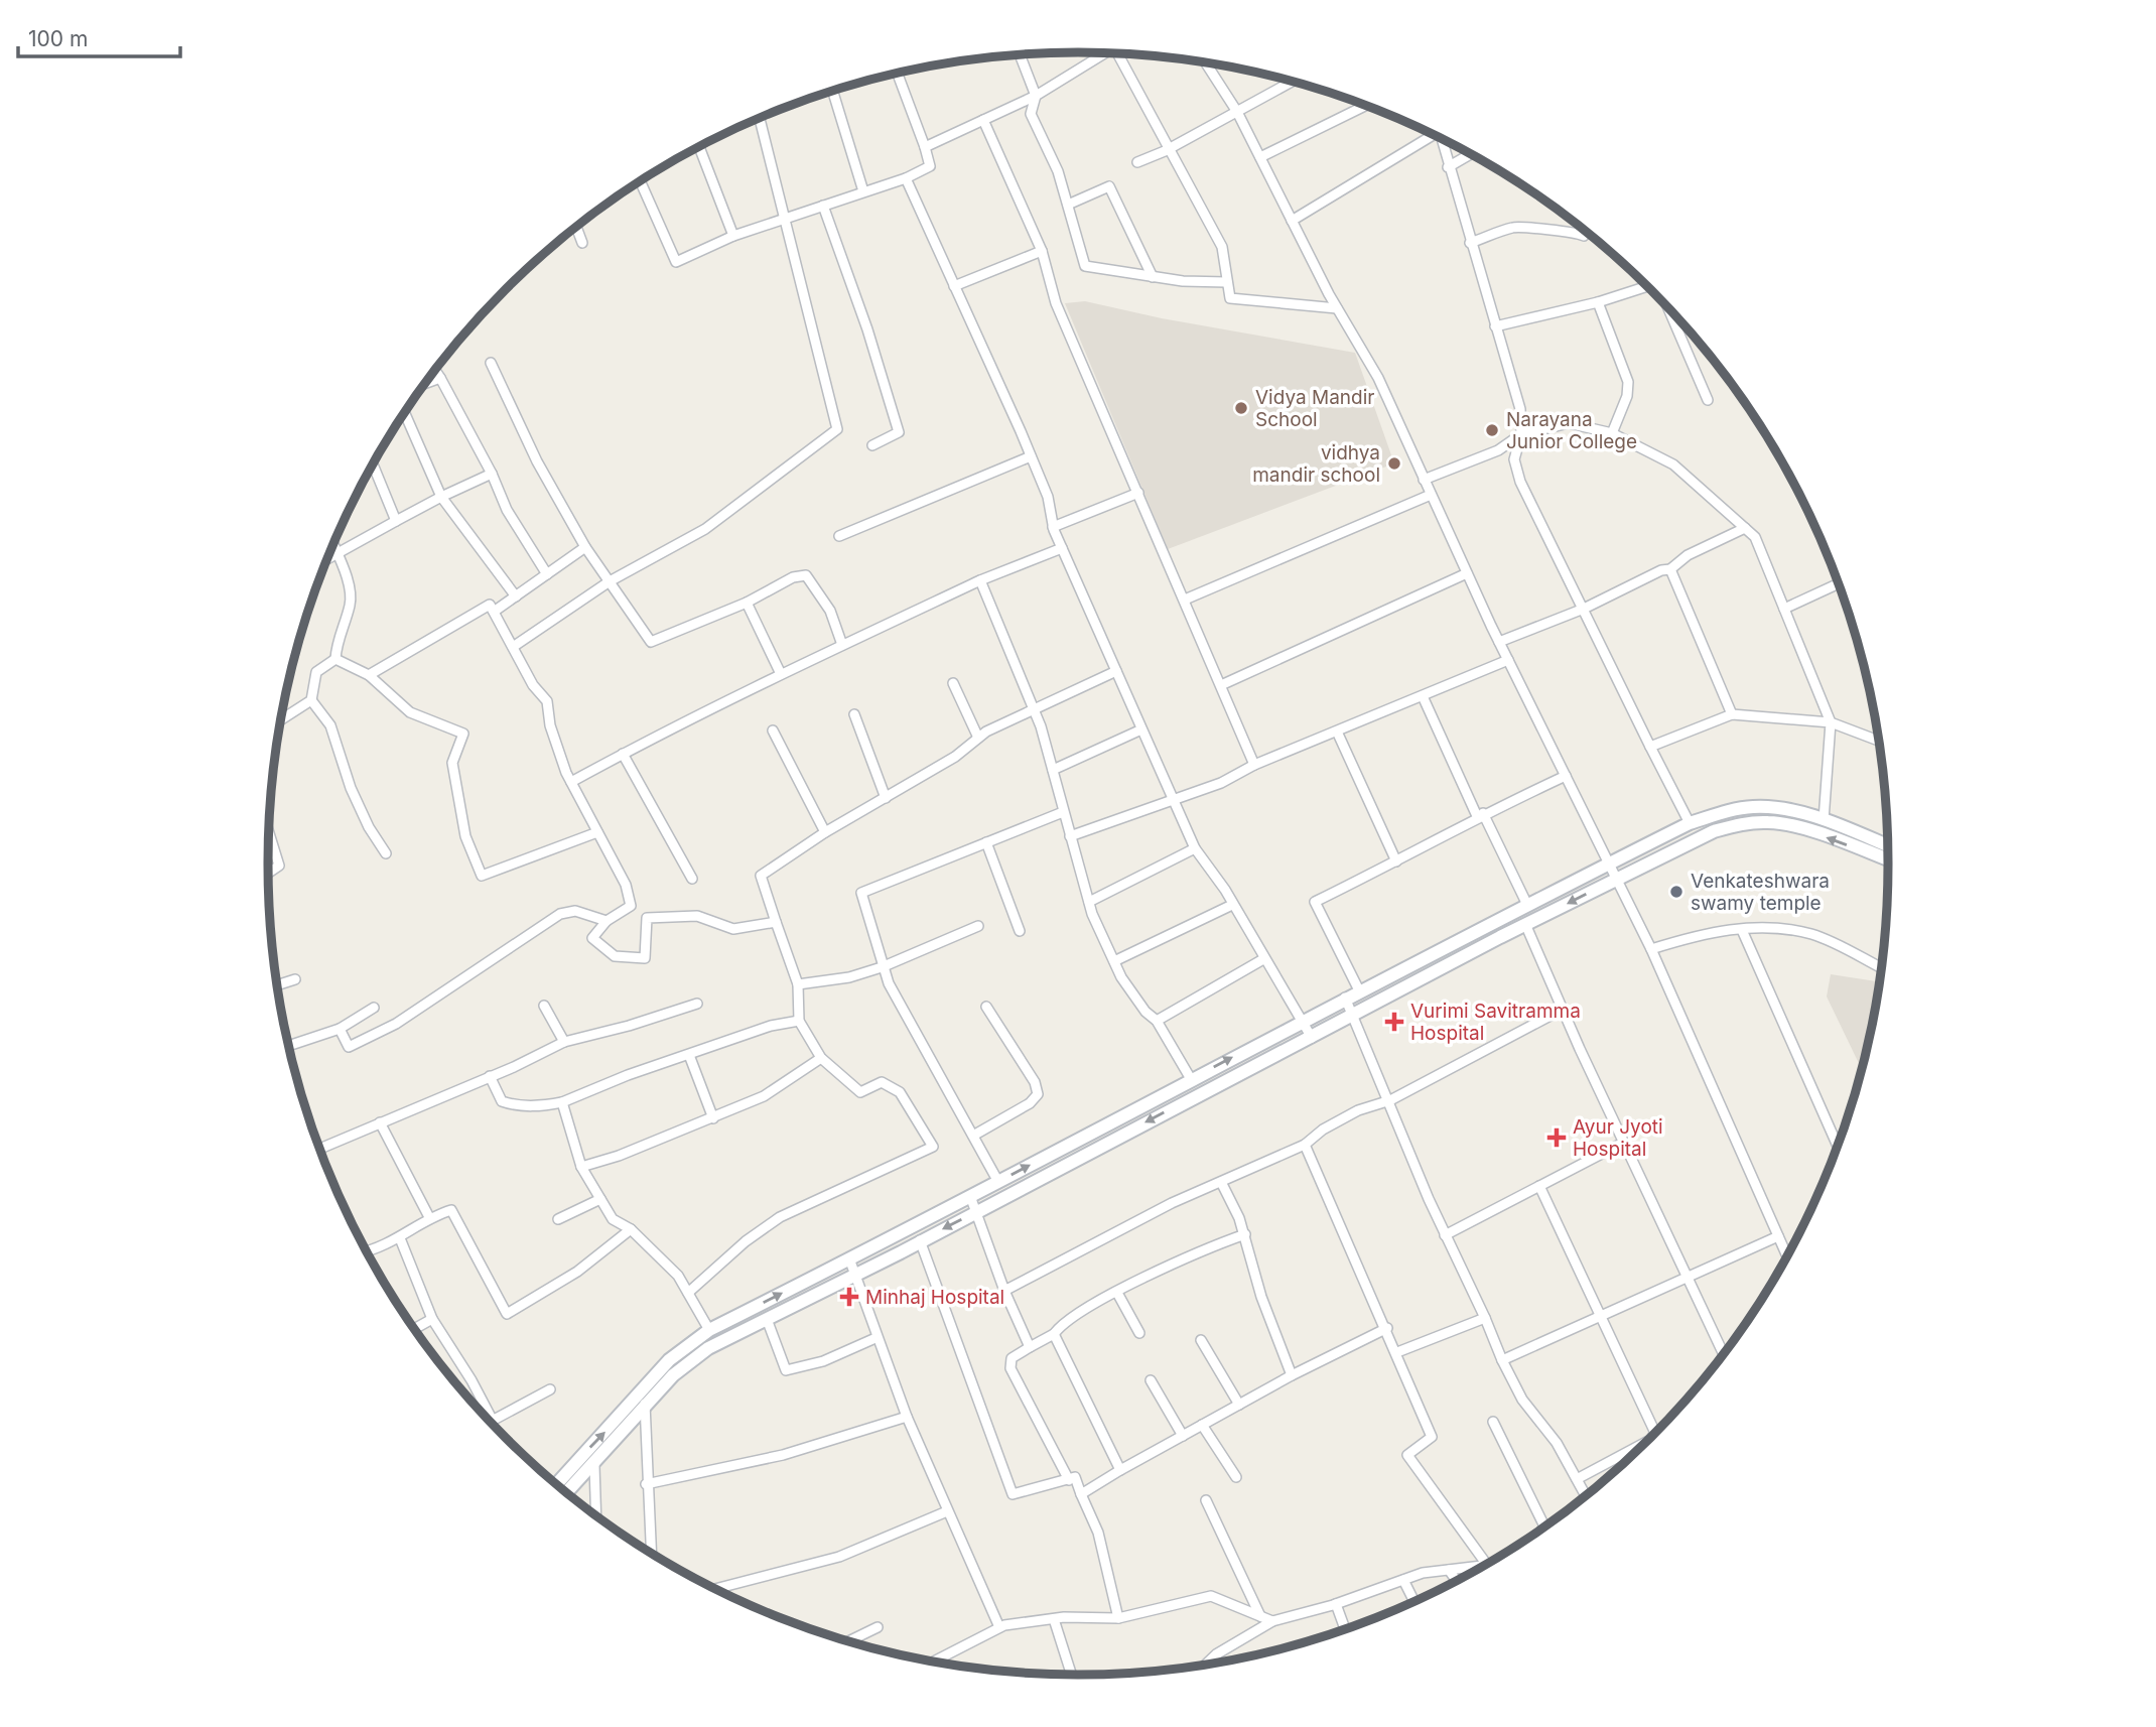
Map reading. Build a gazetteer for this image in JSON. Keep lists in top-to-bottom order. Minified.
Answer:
{"places":{"other":["Vidya Mandir School","Narayana Junior College","vidhya mandir school","Venkateshwara swamy temple"],"health":["Vurimi Savitramma Hospital","Ayur Jyoti Hospital","Minhaj Hospital"]},"scale_bar":"100 m"}
